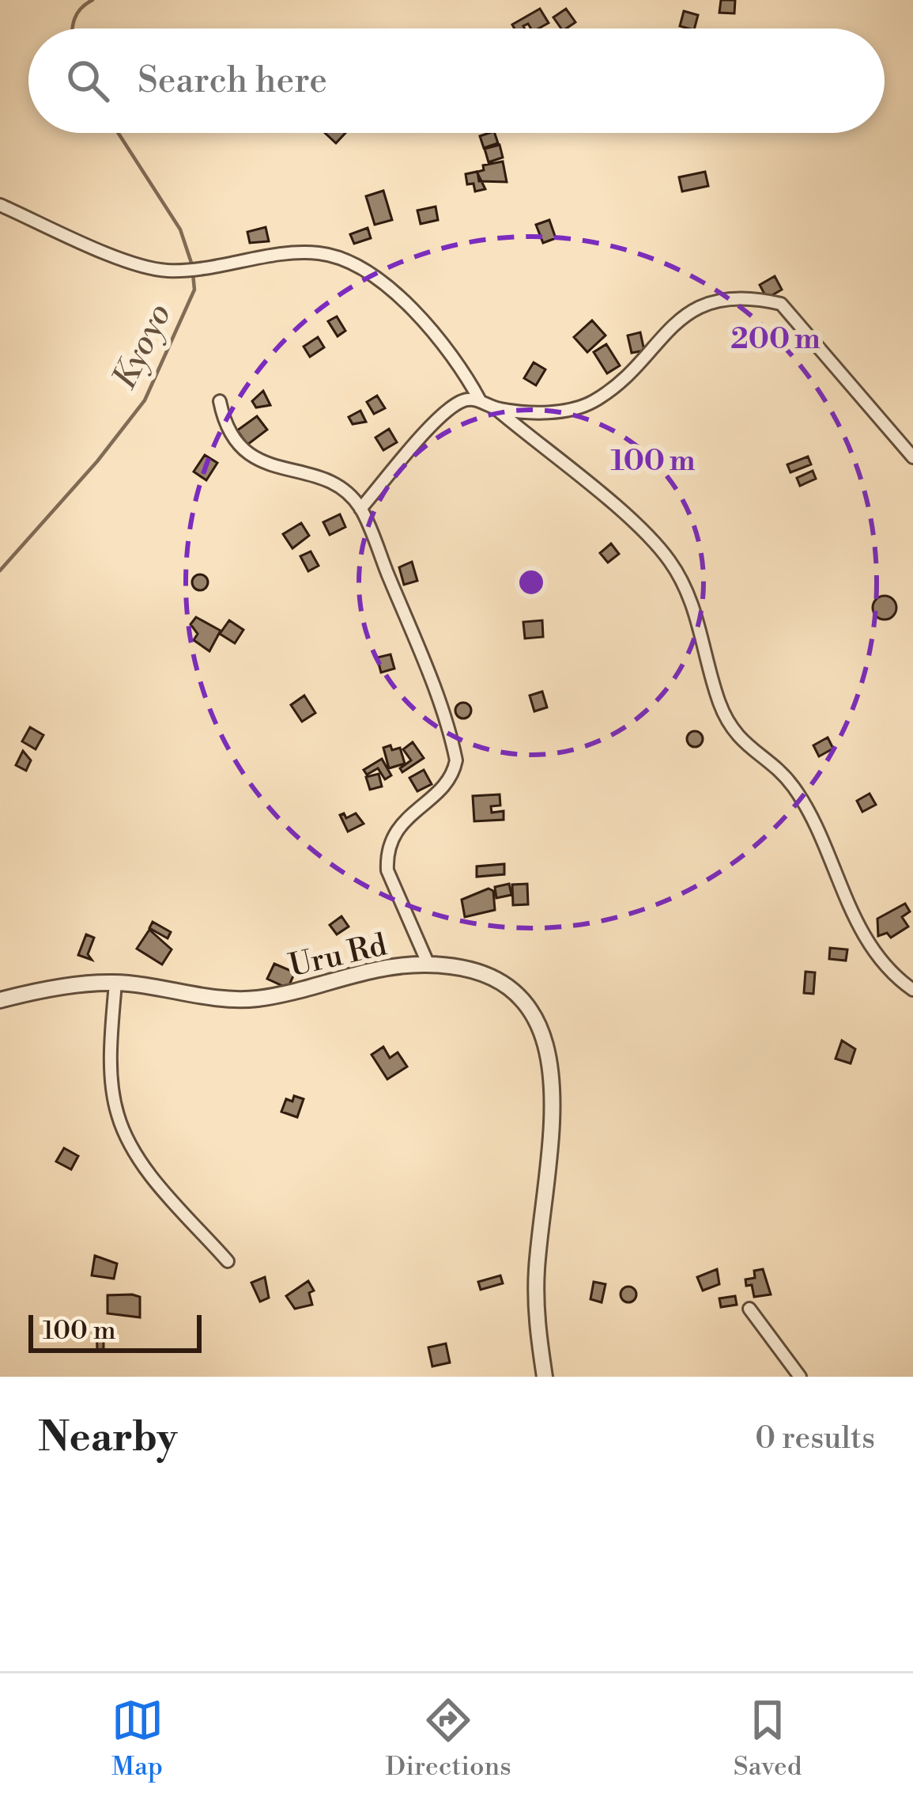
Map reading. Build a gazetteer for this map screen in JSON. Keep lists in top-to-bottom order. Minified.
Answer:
{"streets":{"street":["Uru Rd"]},"water":["Kyoyo"],"scale_bar":"100 m","page":{"search":"Search here","scale":"100 m","heading":["Nearby","0 results"],"nav":["Map","Directions","Saved"]},"rings":["200 m","100 m"]}
